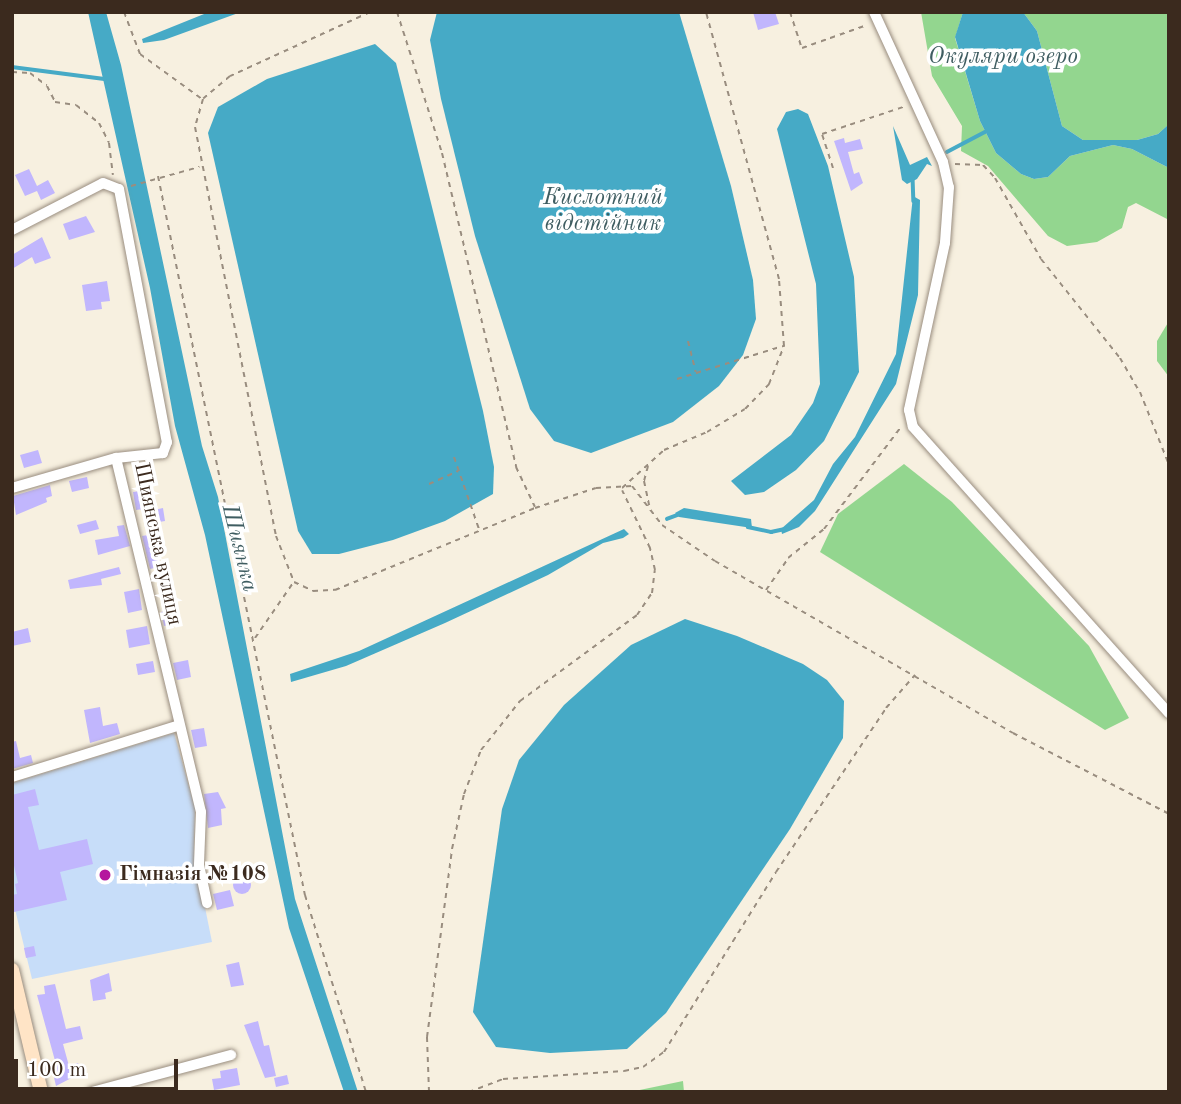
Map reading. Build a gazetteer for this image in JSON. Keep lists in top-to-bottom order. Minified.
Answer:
{"streets":{"street":["Шиянська вулиця"]},"water":["Окуляри озеро","Кислотний відстійник","Шиянка"],"places":["Гімназія №108"],"scale_bar":"100 m"}
